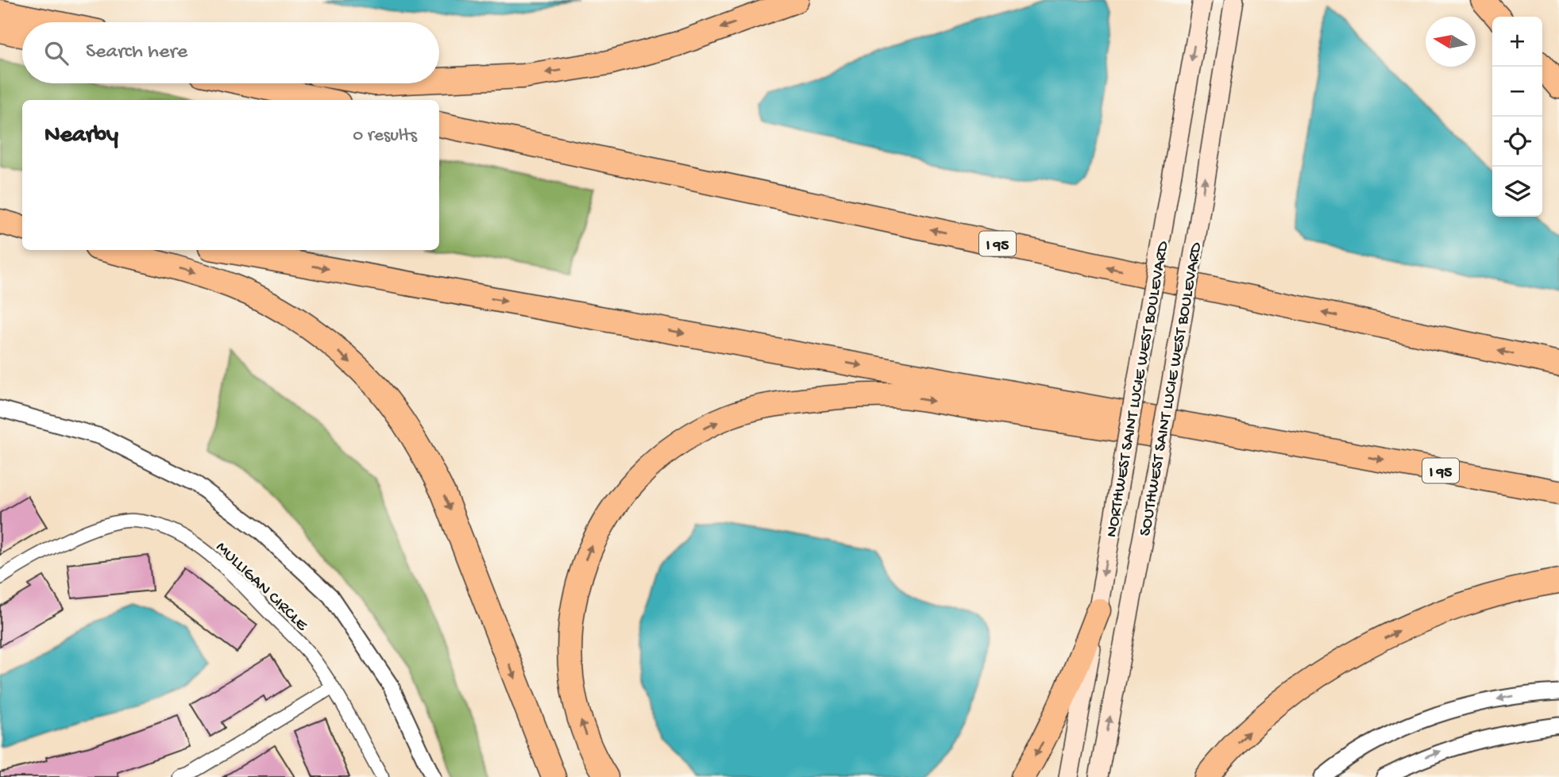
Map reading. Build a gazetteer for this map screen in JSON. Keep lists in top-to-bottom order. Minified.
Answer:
{"streets":{"highway":["I 95"],"main road":["NORTHWEST SAINT LUCIE WEST BOULEVARD","SOUTHWEST SAINT LUCIE WEST BOULEVARD"],"street":["MULLIGAN CIRCLE"]},"one_way":["NORTHWEST SAINT LUCIE WEST BOULEVARD","SOUTHWEST SAINT LUCIE WEST BOULEVARD"],"north":"left","page":{"map_buttons":["+","−"],"search":"Search here","heading":["Nearby","0 results"]}}
